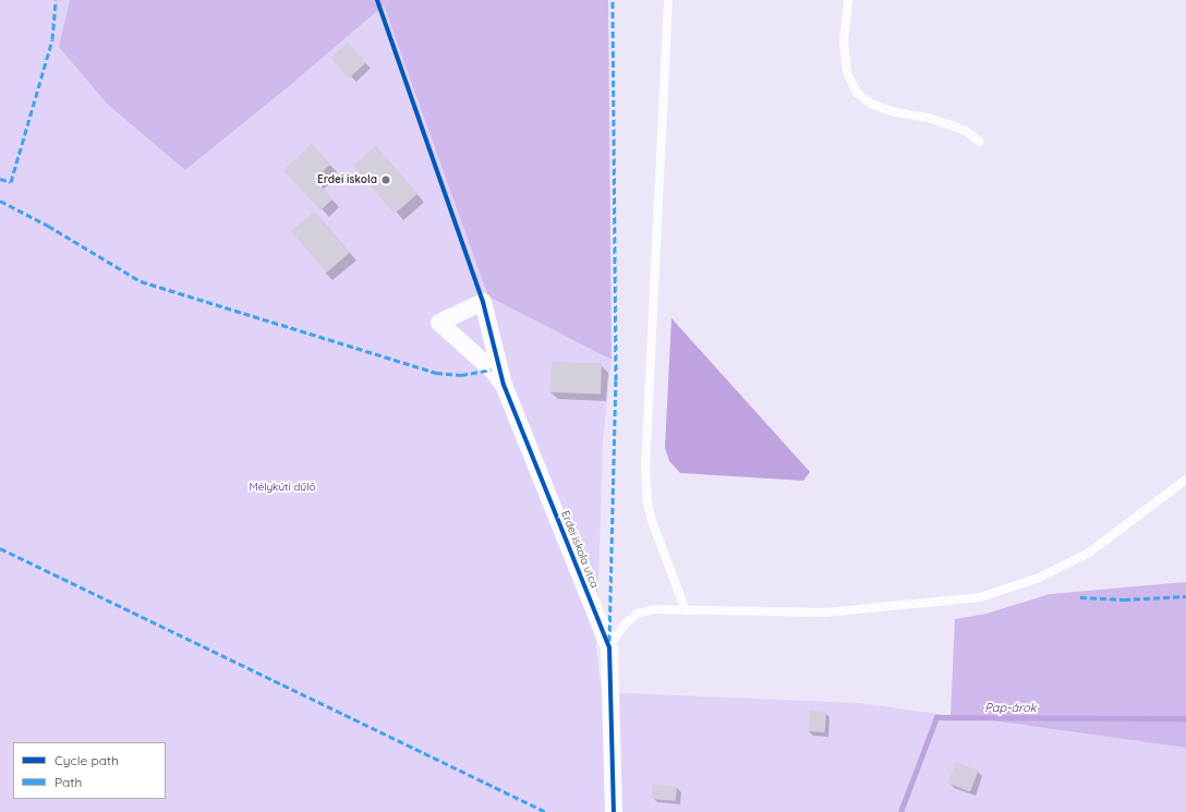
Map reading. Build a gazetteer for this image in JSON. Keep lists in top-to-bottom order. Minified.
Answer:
{"streets":{"street":["Erdei iskola utca"]},"water":["Pap-árok"],"parks":["Mélykúti dűlő"],"places":["Erdei iskola"],"legend":["Cycle path","Path"]}
